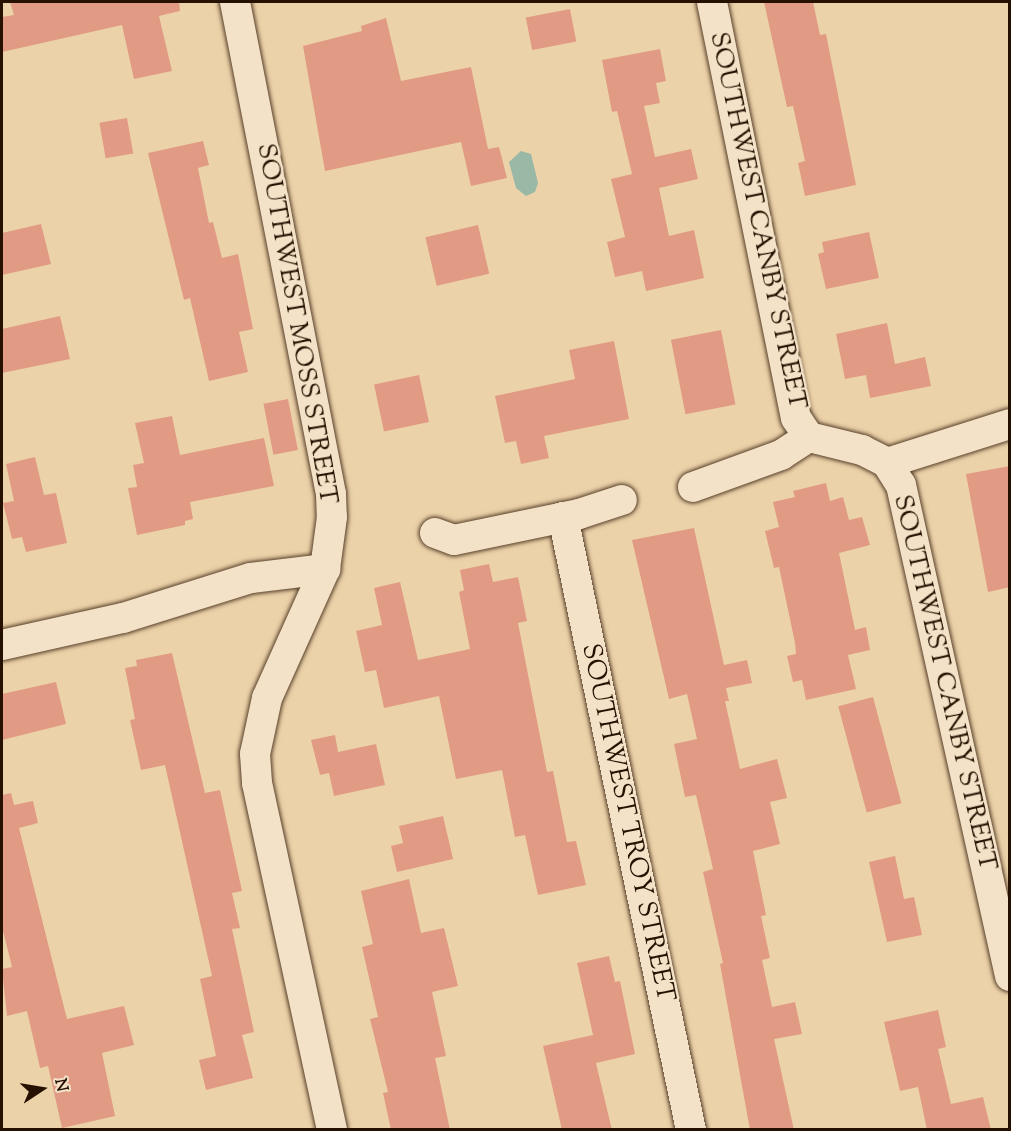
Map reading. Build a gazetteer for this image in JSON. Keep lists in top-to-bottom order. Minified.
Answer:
{"streets":{"street":["SOUTHWEST CANBY STREET","SOUTHWEST MOSS STREET","SOUTHWEST TROY STREET"]},"north":"right"}
